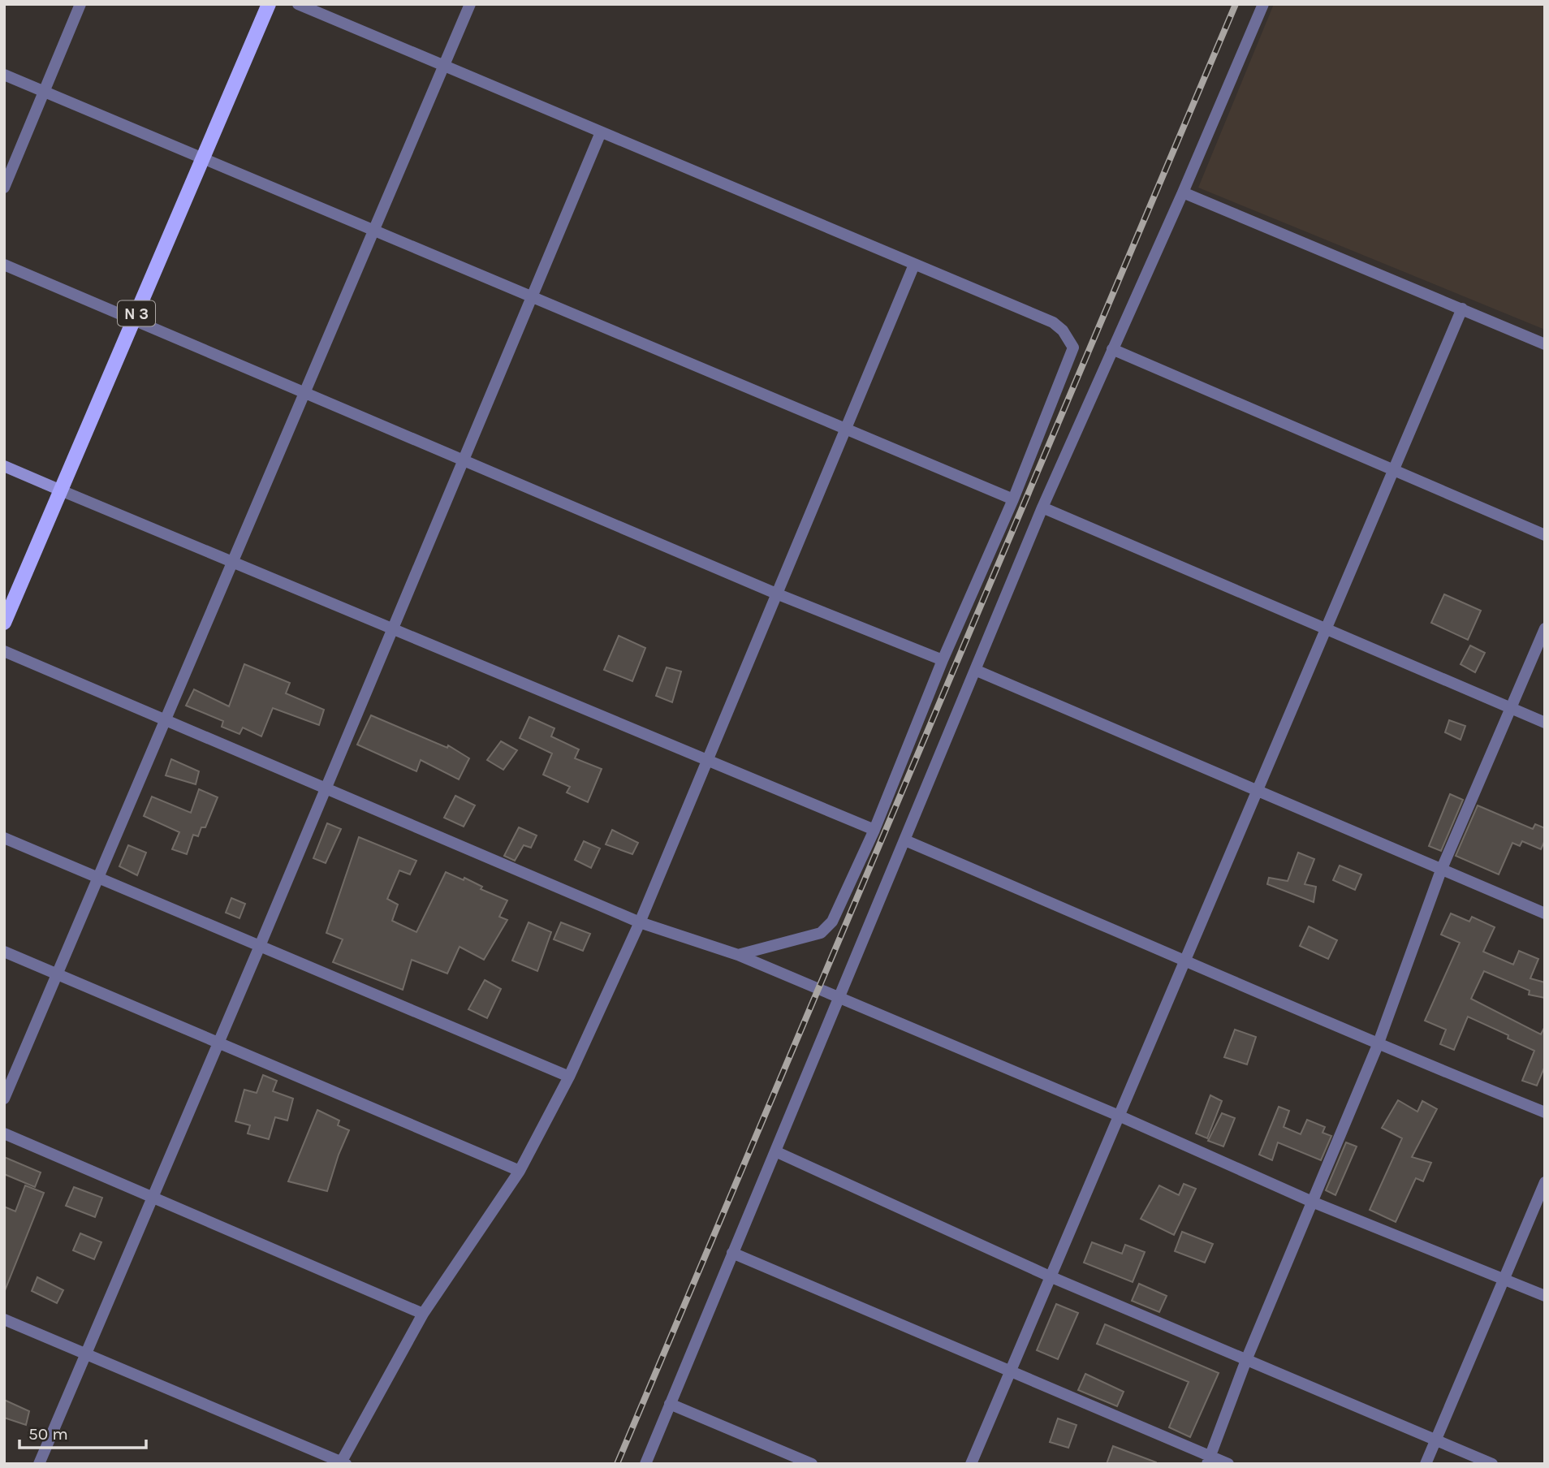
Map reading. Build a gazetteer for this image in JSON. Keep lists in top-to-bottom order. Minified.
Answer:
{"streets":{"main road":["N 3"]},"scale_bar":"50 m"}
